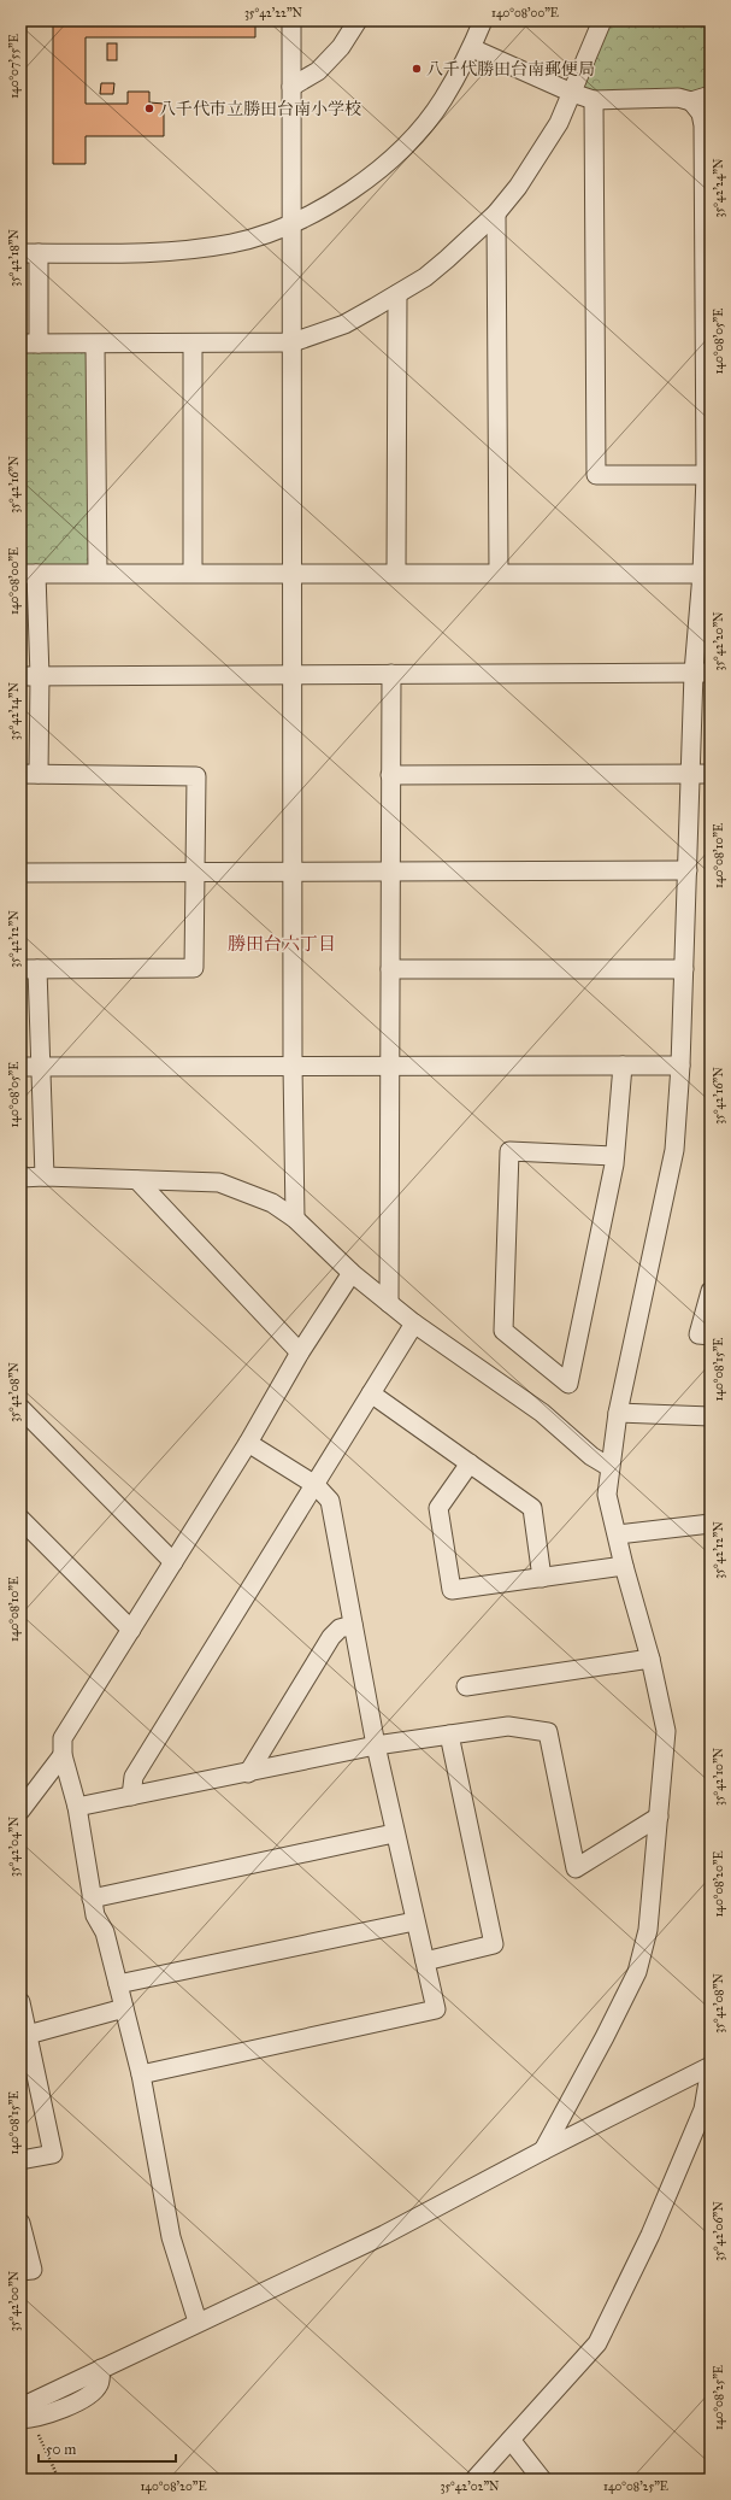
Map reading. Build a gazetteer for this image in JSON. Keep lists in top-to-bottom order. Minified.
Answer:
{"districts":["勝田台六丁目"],"places":["八千代勝田台南郵便局","八千代市立勝田台南小学校"],"scale_bar":"50 m","coordinates":["35°42'22\"N","140°08'00\"E","140°07'55\"E","35°42'24\"N","35°42'18\"N","140°08'05\"E","35°42'16\"N","35°42'20\"N","35°42'14\"N","140°08'10\"E","35°42'12\"N","140°08'15\"E","35°42'08\"N","35°42'10\"N","35°42'04\"N","140°08'20\"E","35°42'06\"N","35°42'00\"N","140°08'25\"E","35°42'02\"N"]}
